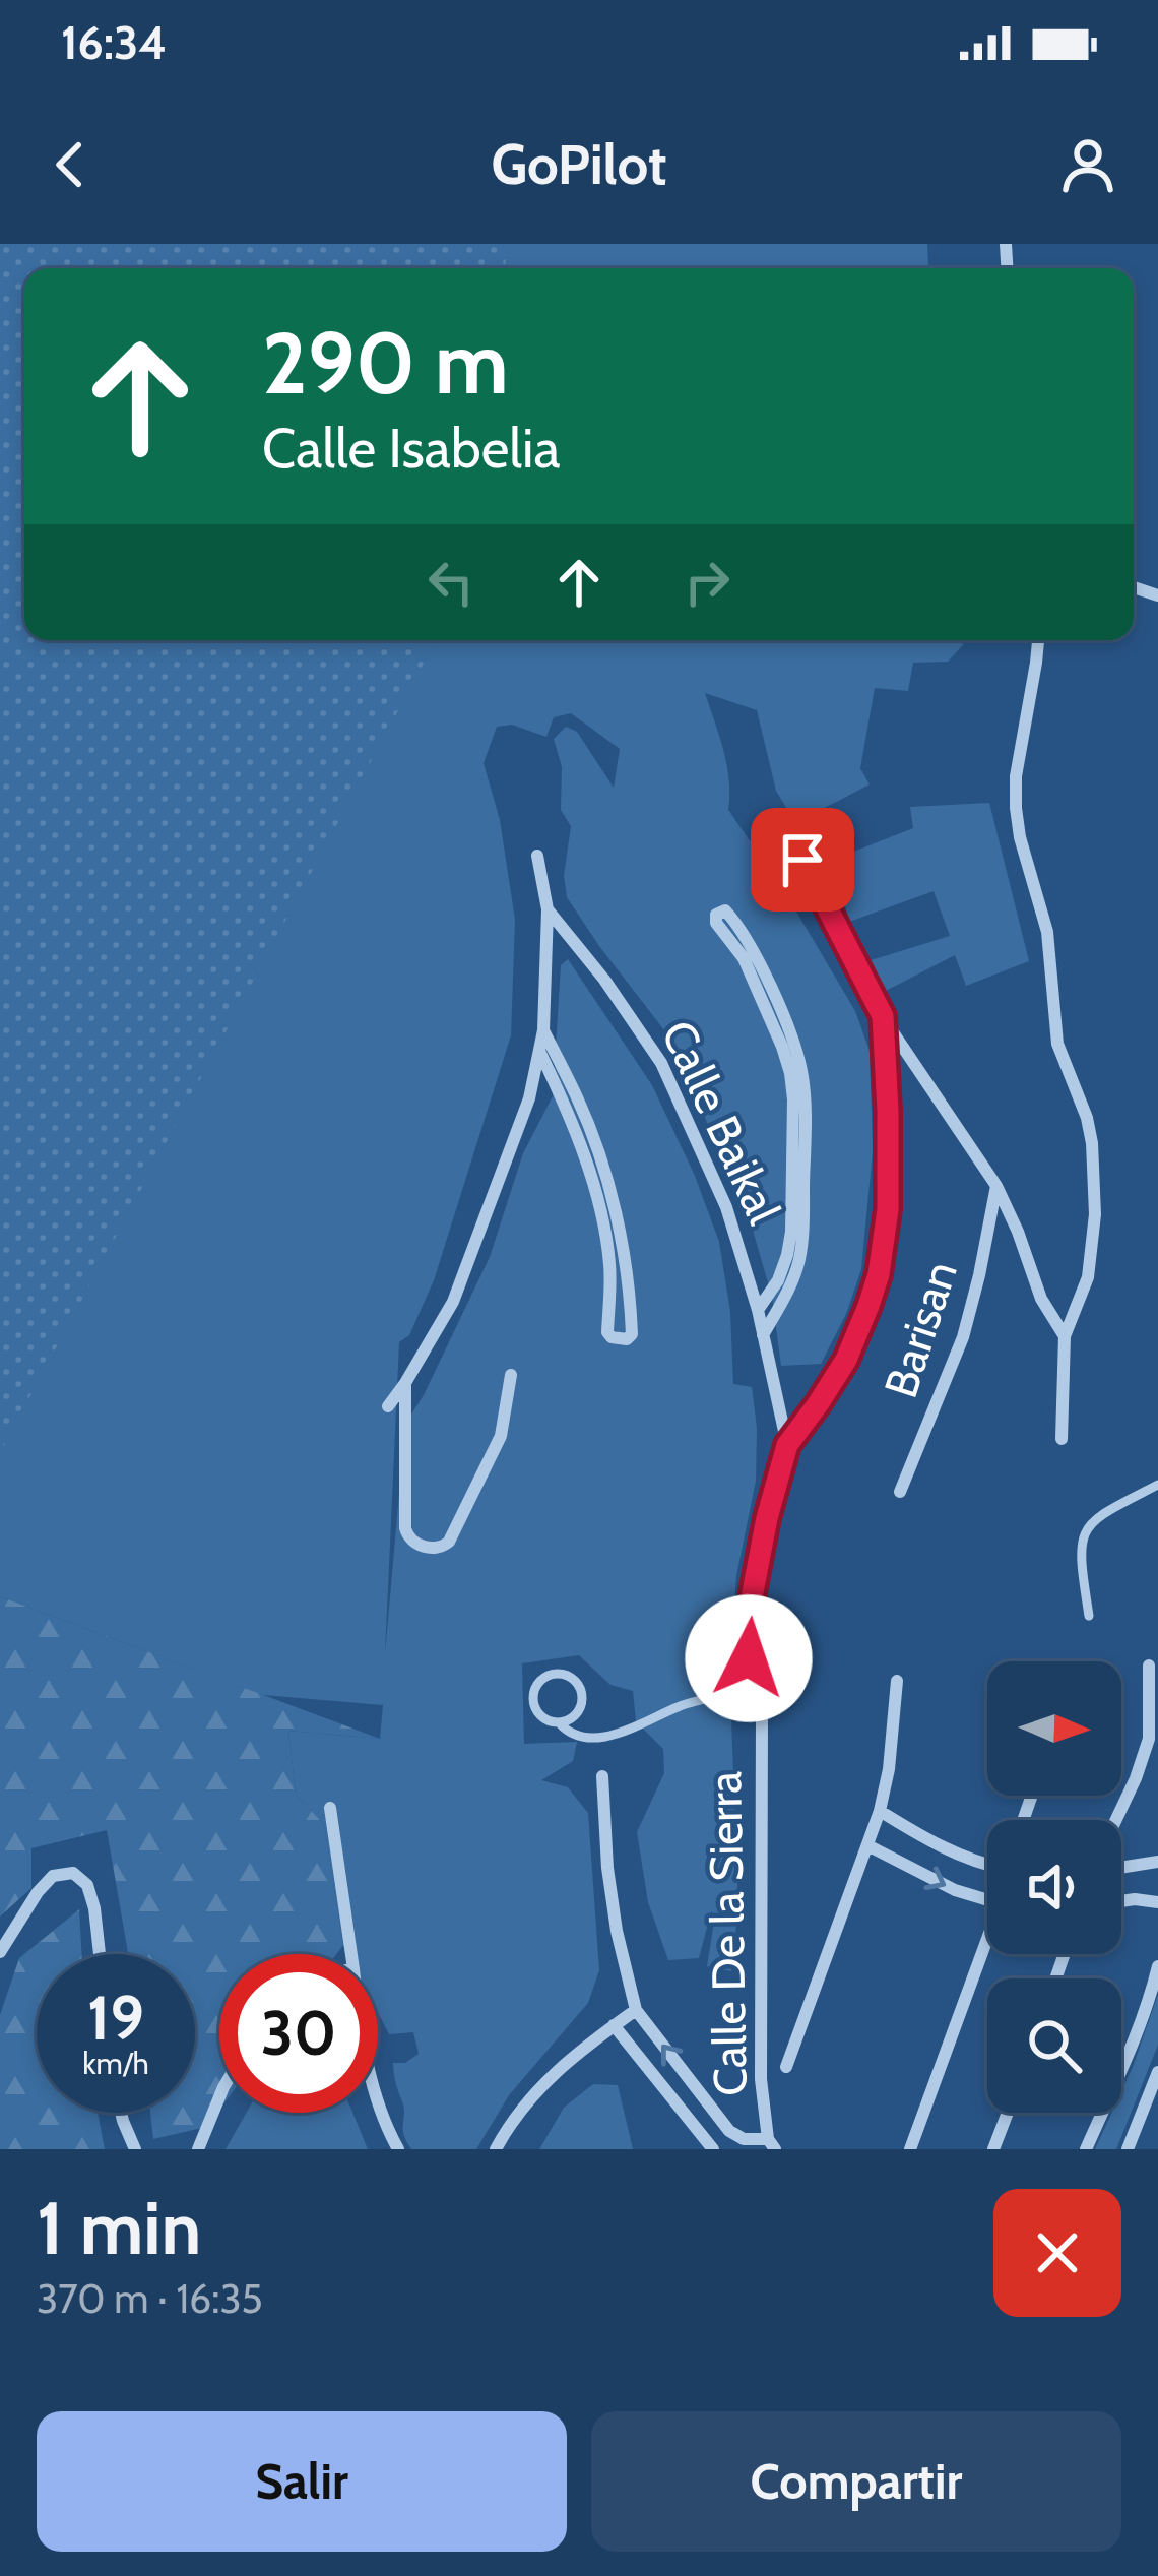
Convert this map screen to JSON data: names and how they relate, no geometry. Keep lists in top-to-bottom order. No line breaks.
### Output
{"streets":{"street":["Calle Baikal","Barisan","Calle De la Sierra"]},"north":"right","page":{"status":"16:34","header":"GoPilot","turn":["290 m","Calle Isabelia"],"speed":"19 km/h","limit":"30","heading":["1 min","370 m · 16:35"],"buttons":["Salir","Compartir"]}}
